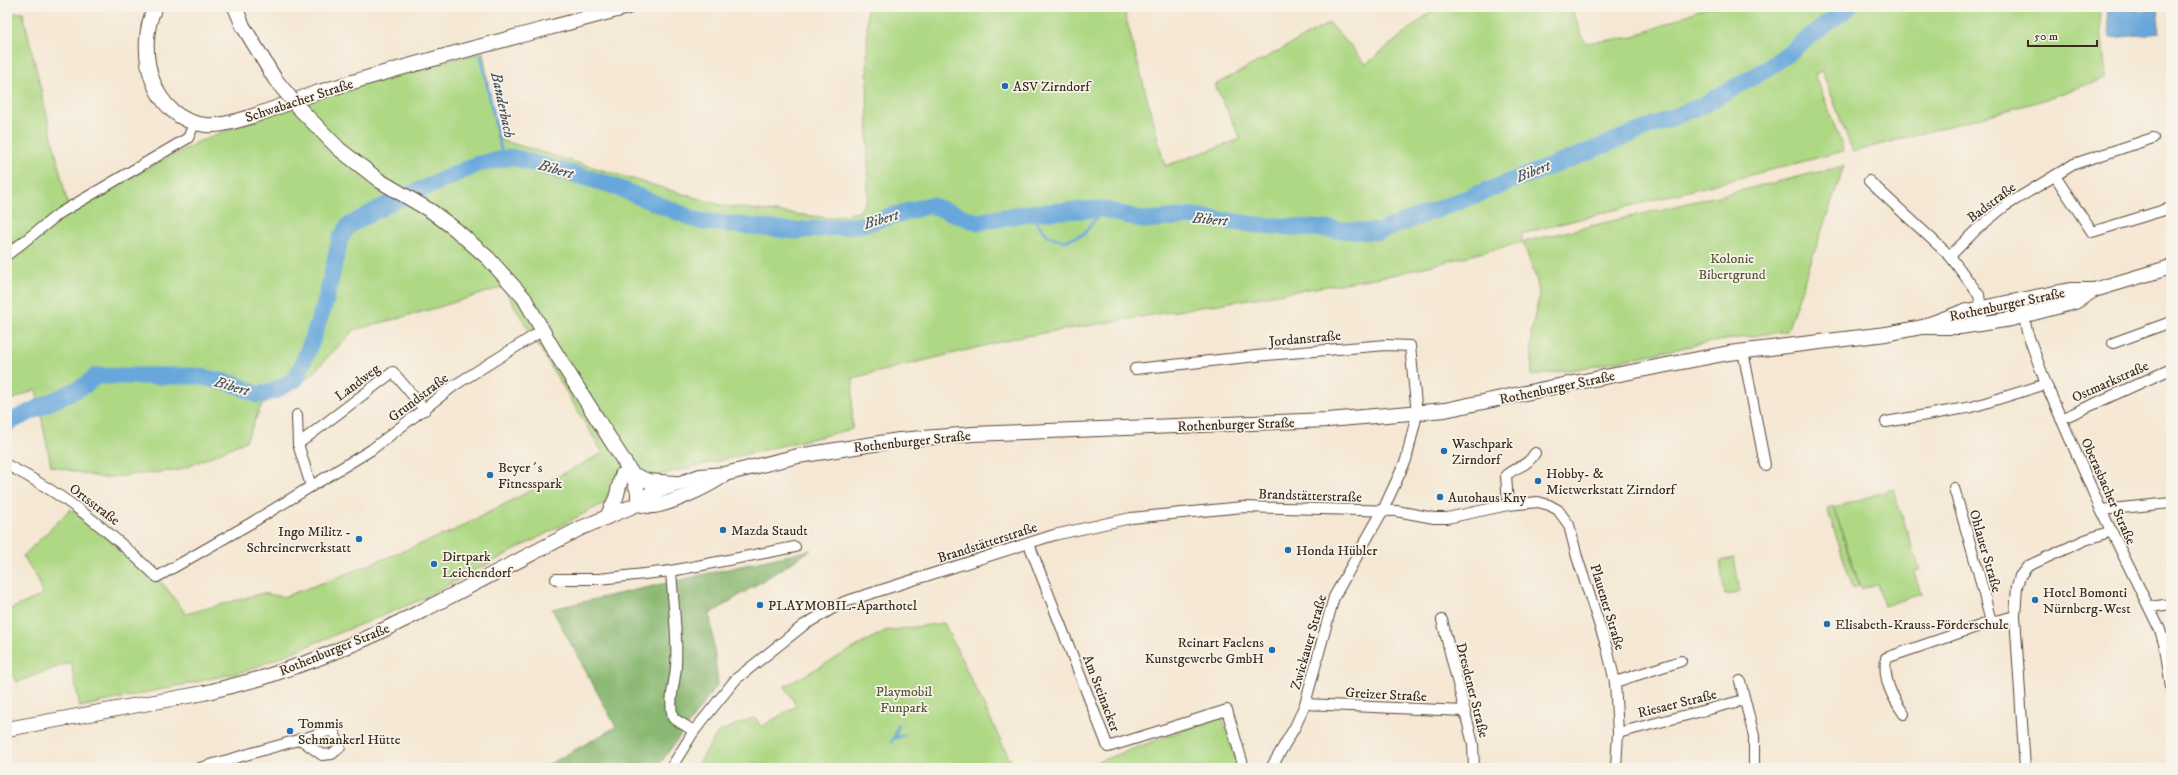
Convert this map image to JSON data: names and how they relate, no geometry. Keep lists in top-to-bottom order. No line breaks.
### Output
{"streets":{"main road":["Schwabacher Straße","Rothenburger Straße"],"street":["Badstraße","Jordanstraße","Ostmarkstraße","Landweg","Grundstraße","Oberasbacher Straße","Brandstätterstraße","Ortsstraße","Ohlauer Straße","Plauener Straße","Zwickauer Straße","Dresdener Straße","Am Steinacker","Greizer Straße","Riesaer Straße"]},"crossings":[["Rothenburger Straße","Jordanstraße"],["Rothenburger Straße","Oberasbacher Straße"],["Rothenburger Straße","Zwickauer Straße"],["Jordanstraße","Zwickauer Straße"],["Ostmarkstraße","Oberasbacher Straße"],["Landweg","Grundstraße"],["Grundstraße","Ortsstraße"],["Brandstätterstraße","Plauener Straße"],["Brandstätterstraße","Zwickauer Straße"],["Brandstätterstraße","Am Steinacker"],["Plauener Straße","Zwickauer Straße"],["Plauener Straße","Riesaer Straße"],["Zwickauer Straße","Greizer Straße"],["Dresdener Straße","Greizer Straße"]],"water":["Banderbach","Bibert"],"parks":["Kolonie Bibertgrund","Playmobil Funpark"],"places":["ASV Zirndorf","Waschpark Zirndorf","Beyer´s Fitnesspark","Hobby- & Mietwerkstatt Zirndorf","Autohaus Kny","Mazda Staudt","Ingo Militz - Schreinerwerkstatt","Honda Hübler","Dirtpark Leichendorf","Hotel Bomonti Nürnberg-West","PLAYMOBIL-Aparthotel","Elisabeth-Krauss-Förderschule","Reinart Faelens Kunstgewerbe GmbH","Tommis Schmankerl Hütte"],"scale_bar":"50 m"}
